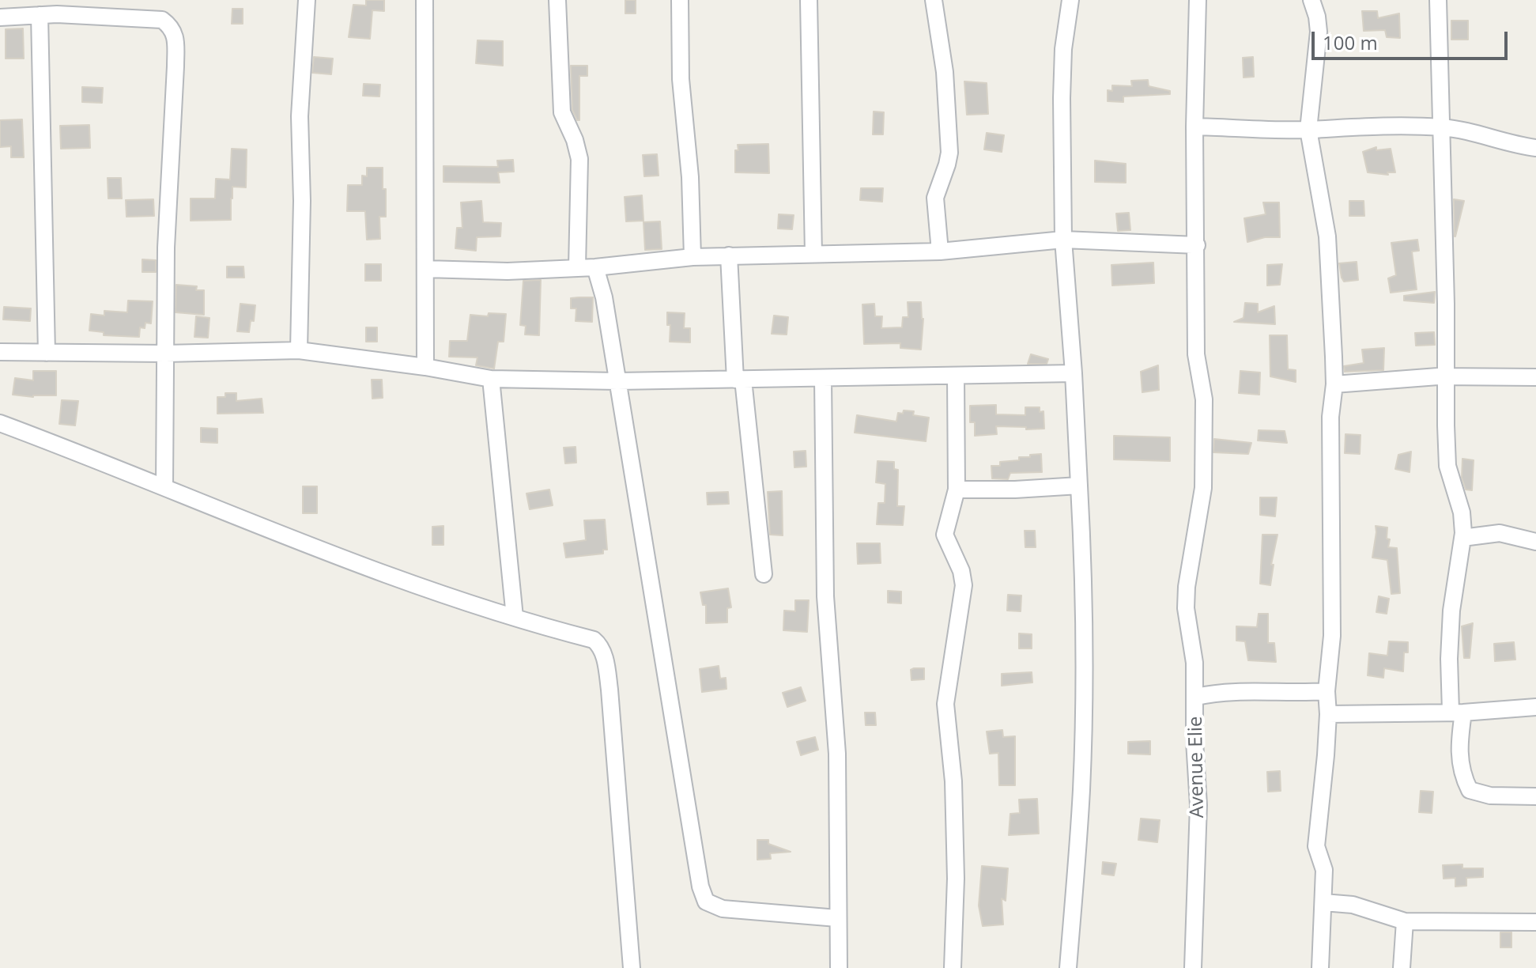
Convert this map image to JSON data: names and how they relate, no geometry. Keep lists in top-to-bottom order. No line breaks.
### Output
{"streets":{"street":["Avenue Elie"]},"scale_bar":"100 m"}
